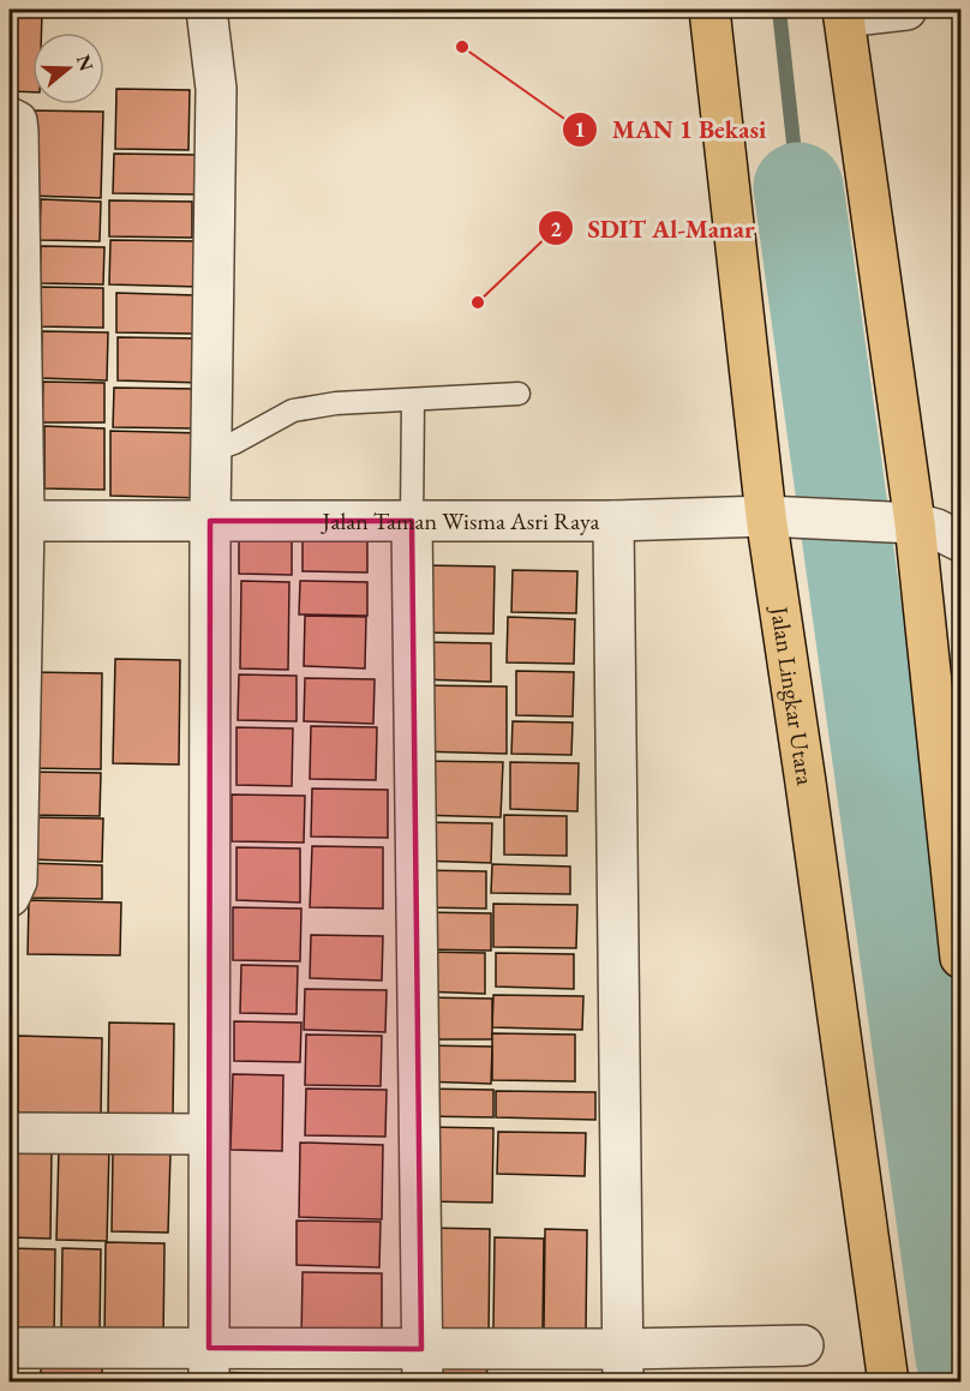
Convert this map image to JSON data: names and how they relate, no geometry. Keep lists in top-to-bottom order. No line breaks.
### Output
{"streets":{"main road":["Jalan Lingkar Utara"],"street":["Jalan Taman Wisma Asri Raya"]},"crossings":[["Jalan Taman Wisma Asri Raya","Jalan Lingkar Utara"]],"places":["MAN 1 Bekasi","SDIT Al-Manar"],"north":"right"}
